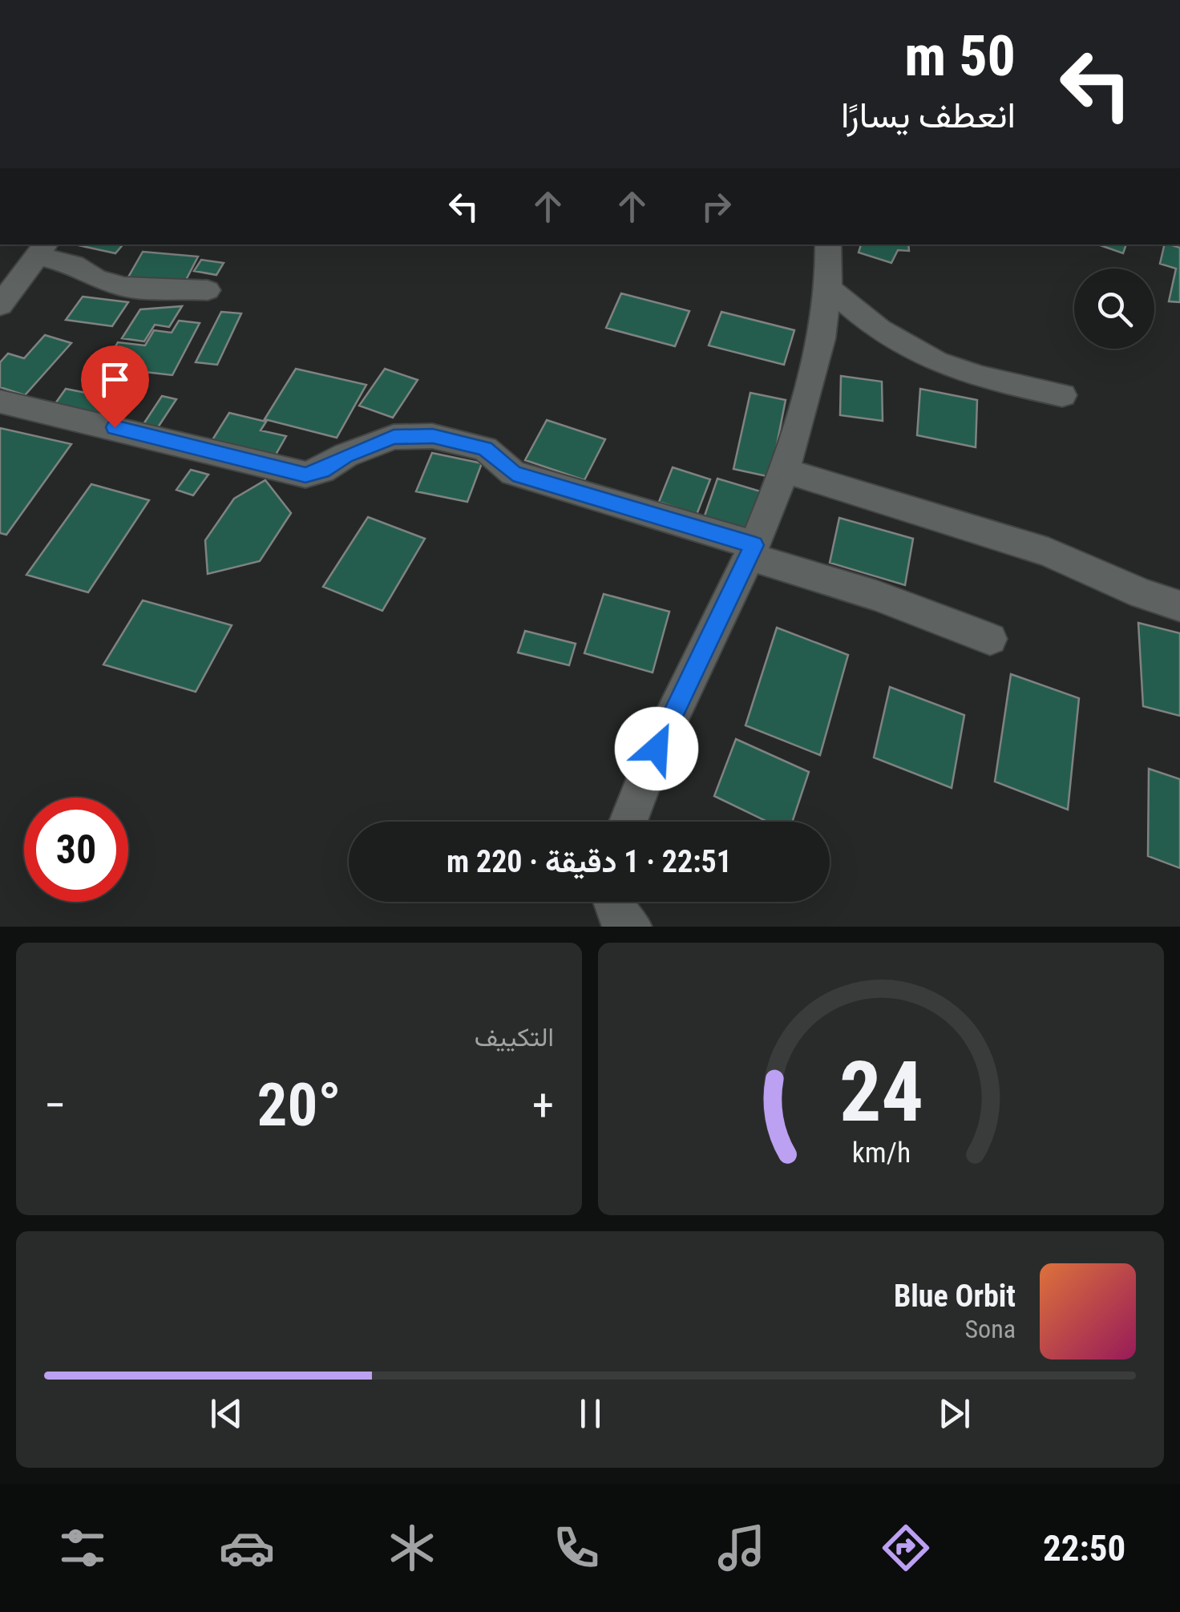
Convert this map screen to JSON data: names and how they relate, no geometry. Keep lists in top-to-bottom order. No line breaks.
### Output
{"page":{"turn":["50 m","انعطف يسارًا"],"limit":"30","trip":"22:51 · 1 دقيقة · 220 m","tile":"التكييف","heat":["−","20°","+"],"song":["Blue Orbit","Sona"],"tabs":"22:50","gauge":["24","km/h"]}}
